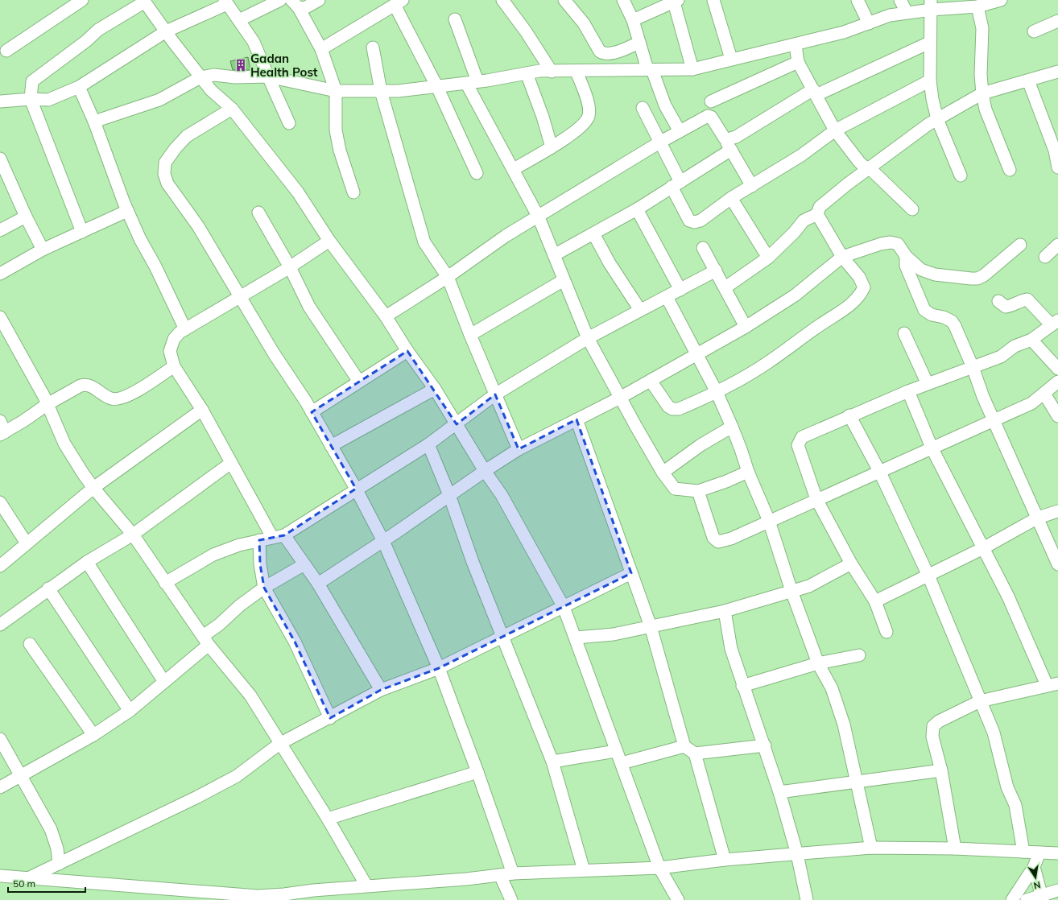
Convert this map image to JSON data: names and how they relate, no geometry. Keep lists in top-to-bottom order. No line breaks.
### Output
{"places":{"building":["Gadan Health Post"]},"scale_bar":"50 m","north":"bottom"}
